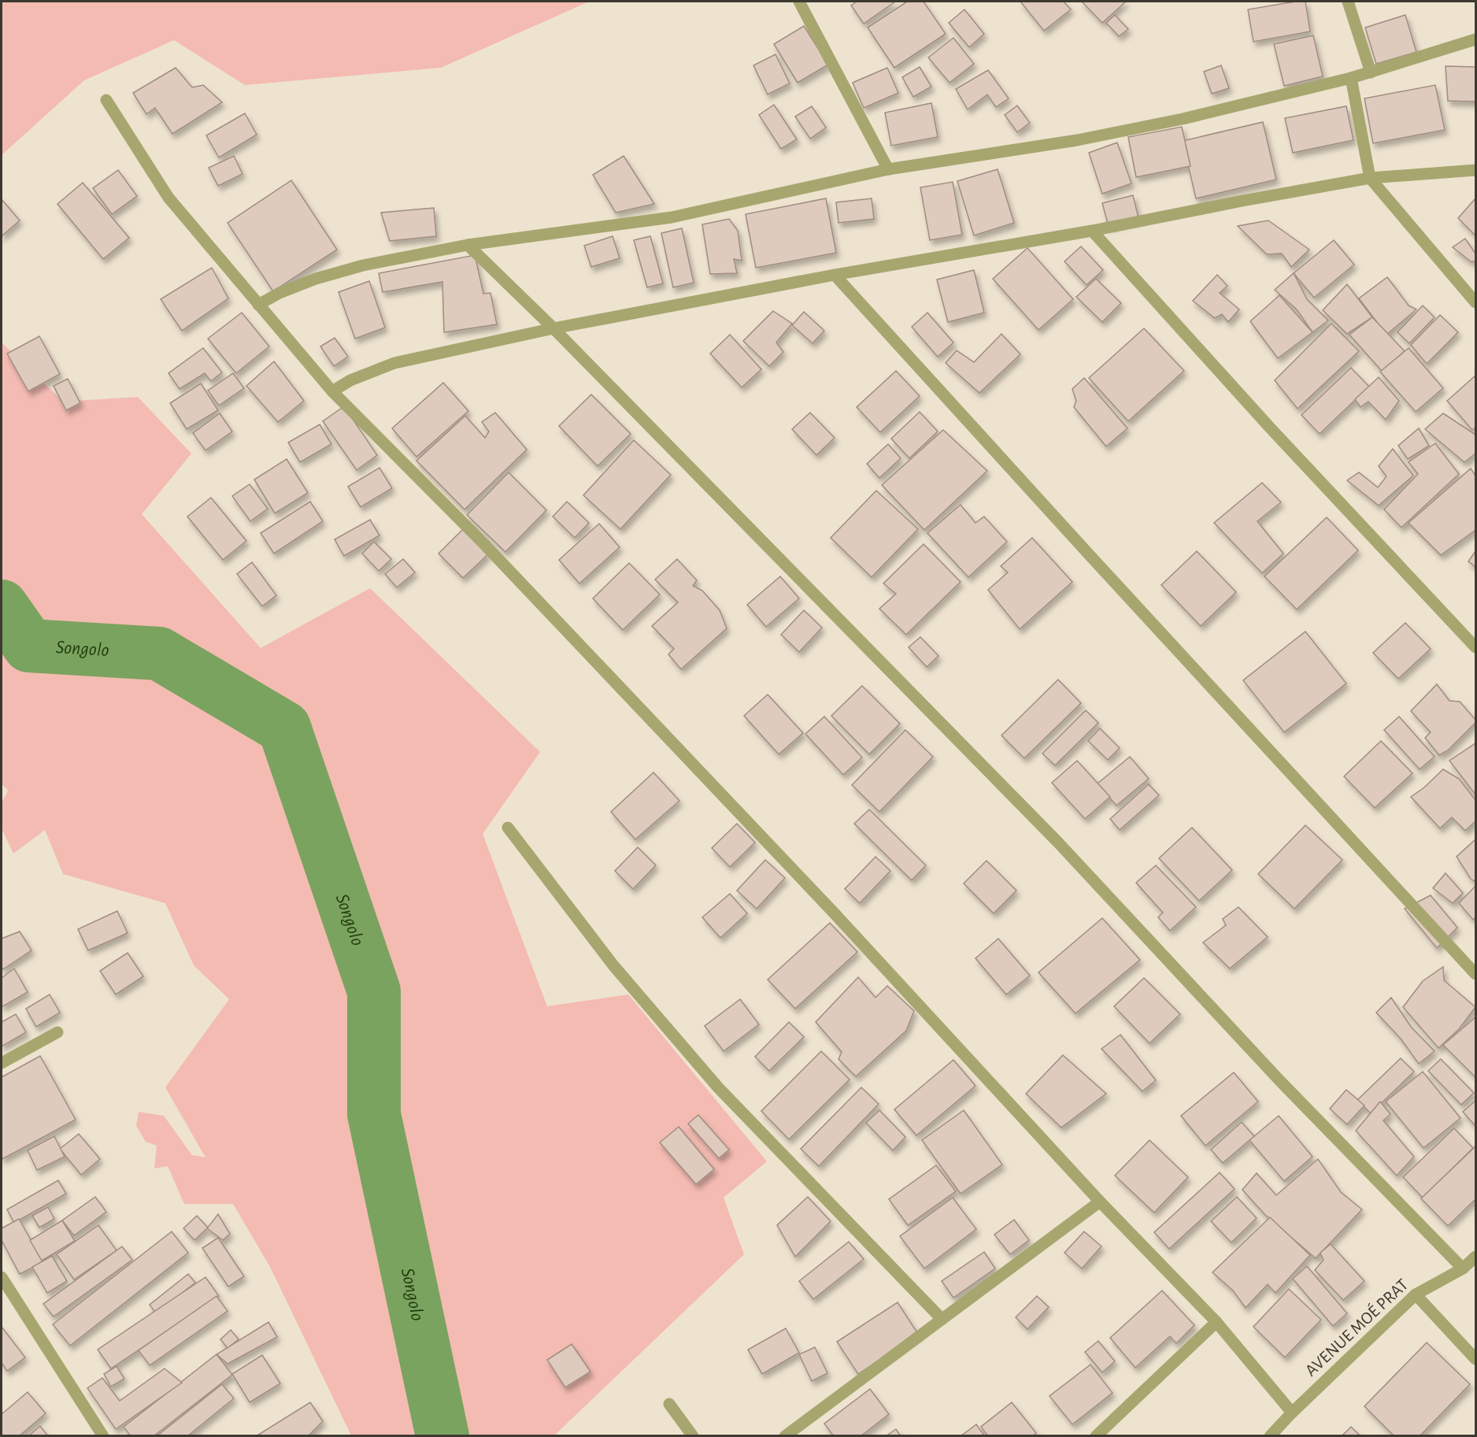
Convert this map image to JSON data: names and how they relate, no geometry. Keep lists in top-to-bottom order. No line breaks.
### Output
{"streets":{"street":["AVENUE MOÉ PRAT"]},"water":["Songolo"]}
